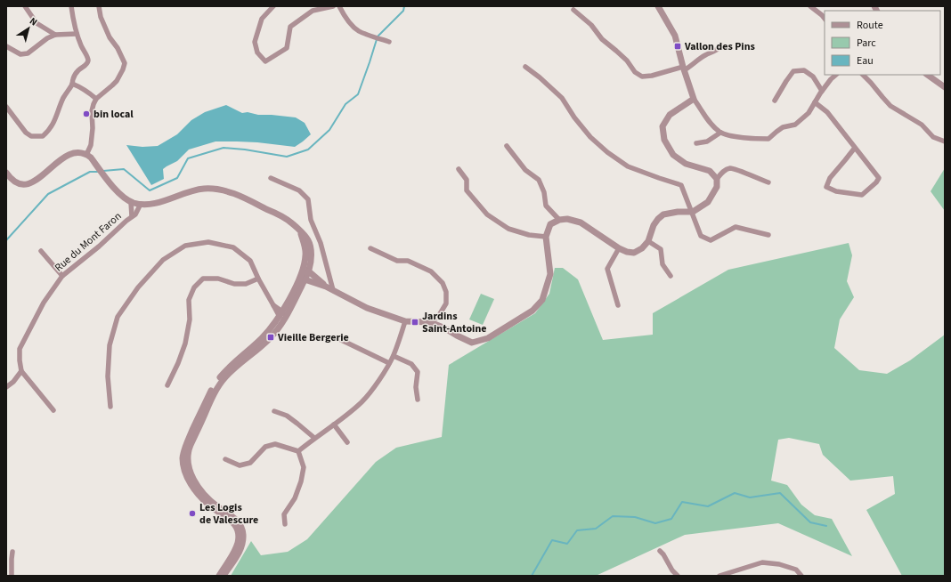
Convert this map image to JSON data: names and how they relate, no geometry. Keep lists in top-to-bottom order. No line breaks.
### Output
{"streets":{"street":["Rue du Mont Faron"]},"places":{"transit":["Vallon des Pins","Jardins Saint-Antoine","Vieille Bergerie"],"other":["bin local","Les Logis de Valescure"]},"legend":["Route","Parc","Eau"],"north":"top right"}
